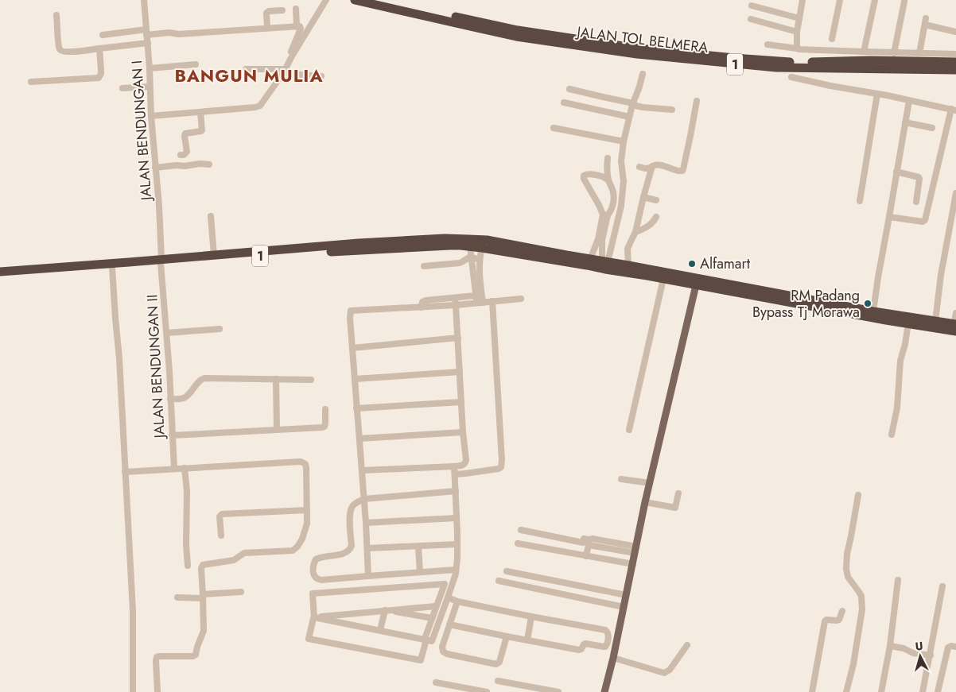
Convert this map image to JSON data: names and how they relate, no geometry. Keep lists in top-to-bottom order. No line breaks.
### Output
{"streets":{"highway":["JALAN TOL BELMERA","1"],"street":["JALAN BENDUNGAN I","JALAN BENDUNGAN II"]},"crossings":[["1","JALAN BENDUNGAN I"],["1","JALAN BENDUNGAN II"],["JALAN BENDUNGAN I","JALAN BENDUNGAN II"]],"districts":["BANGUN MULIA"],"places":["Alfamart","RM Padang Bypass Tj Morawa"],"north":"top"}
